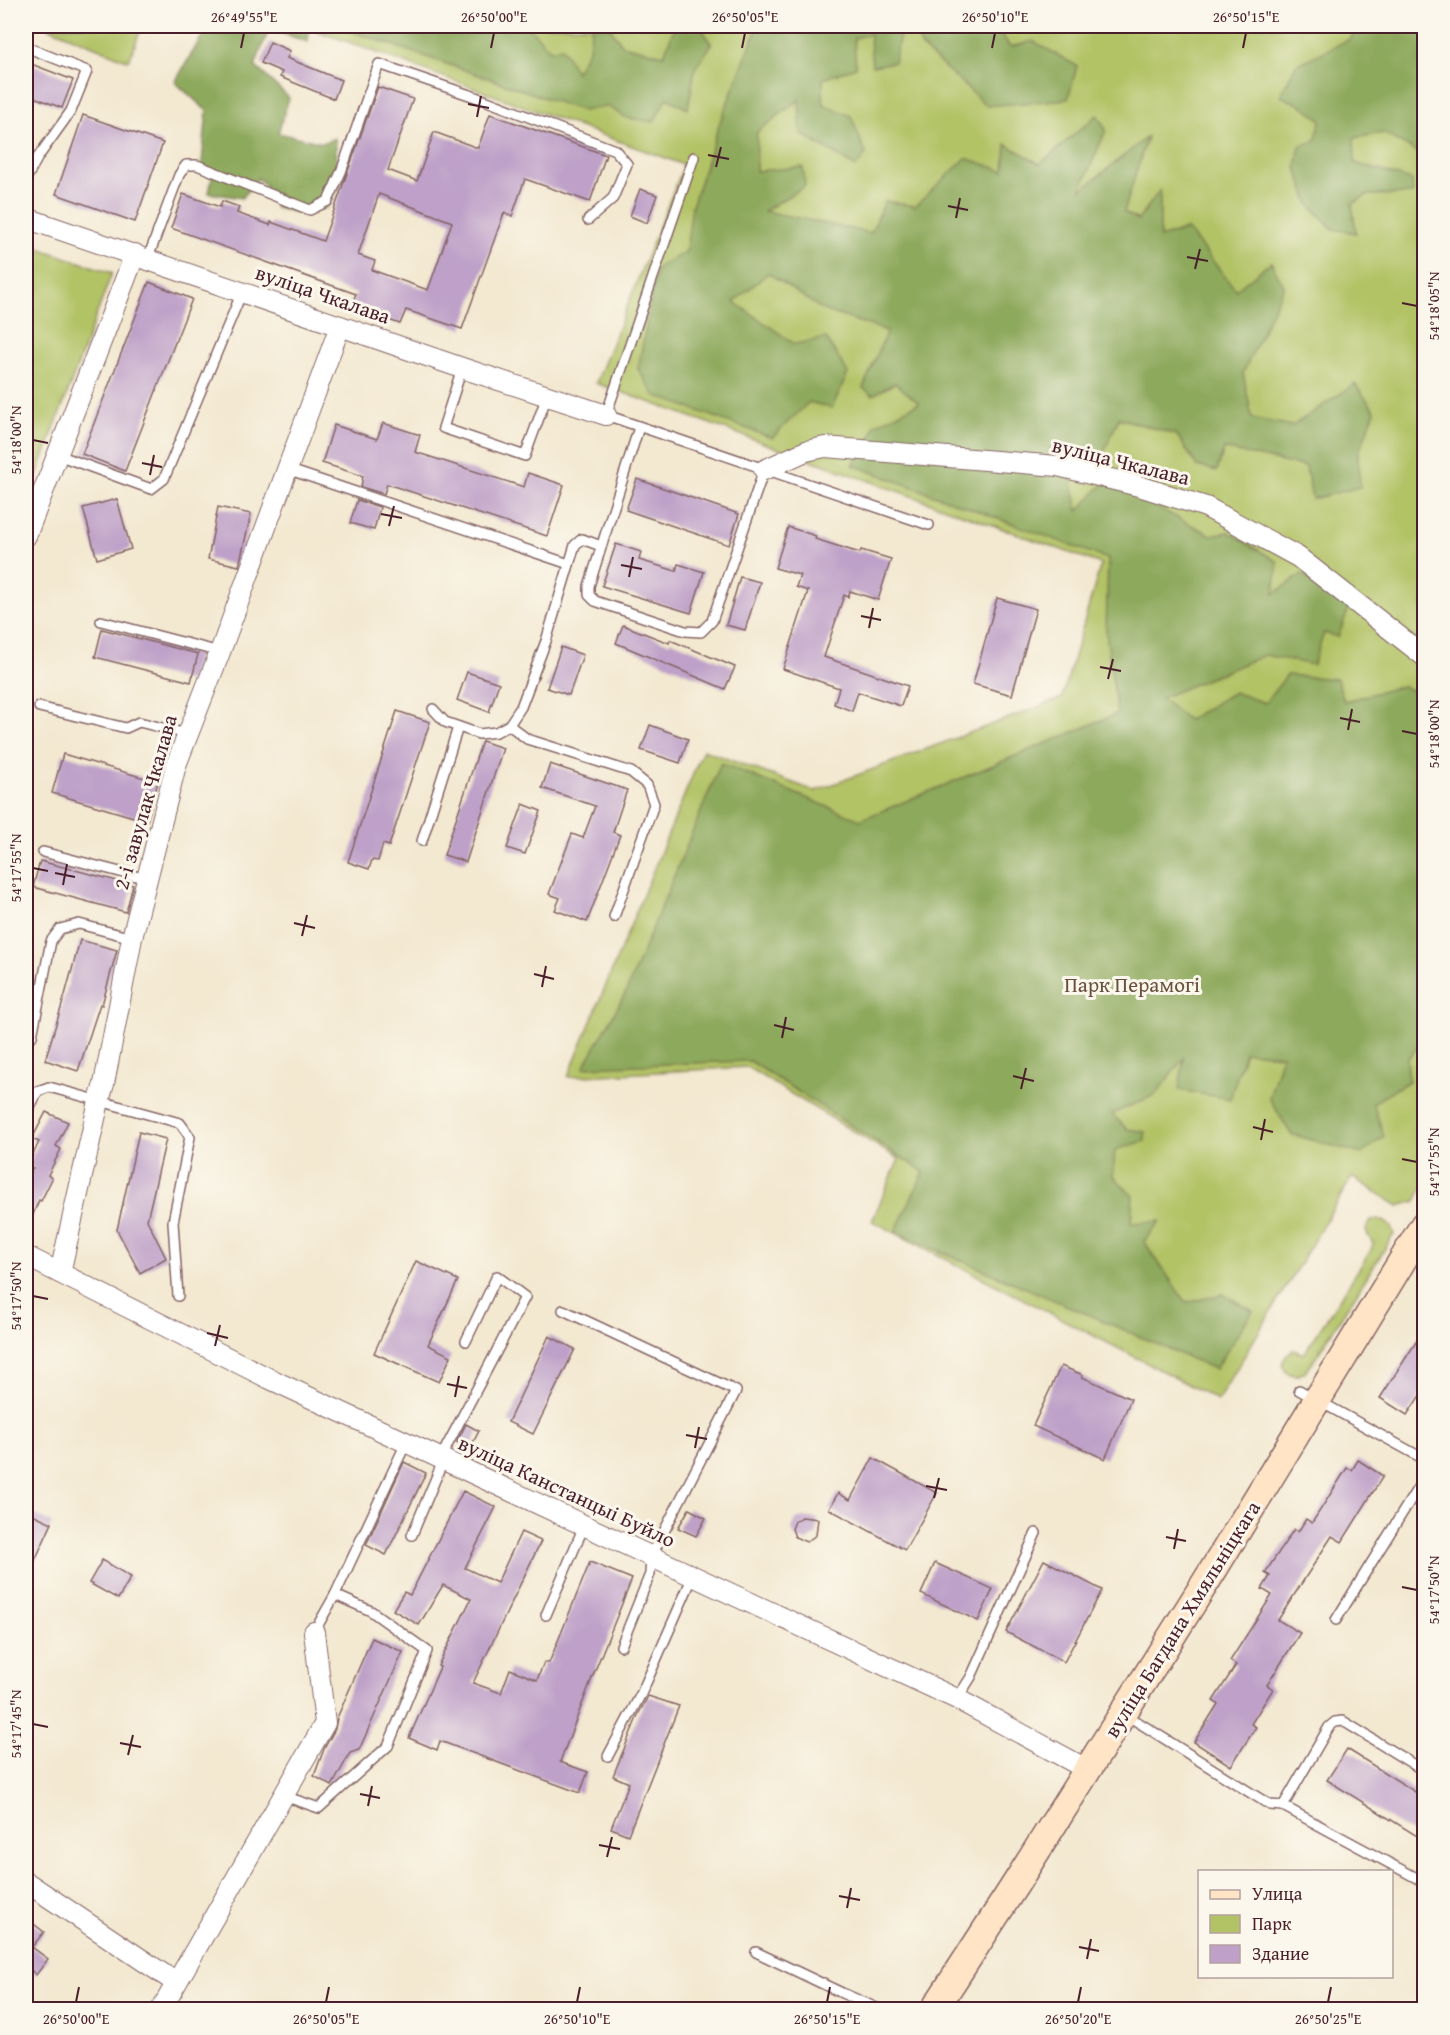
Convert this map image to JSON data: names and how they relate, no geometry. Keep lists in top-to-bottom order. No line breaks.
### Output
{"streets":{"street":["вуліца Чкалава","2-і завулак Чкалава","вуліца Канстанцыі Буйло","вуліца Багдана Хмяльніцкага"]},"crossings":[["вуліца Чкалава","2-і завулак Чкалава"],["2-і завулак Чкалава","вуліца Канстанцыі Буйло"],["вуліца Канстанцыі Буйло","вуліца Багдана Хмяльніцкага"]],"parks":["Парк Перамогі"],"legend":["Улица","Парк","Здание"],"coordinates":["26°49'55\"E","26°50'00\"E","26°50'05\"E","26°50'10\"E","26°50'15\"E","54°18'05\"N","54°18'00\"N","54°17'55\"N","54°17'50\"N","54°17'45\"N","26°50'20\"E","26°50'25\"E"]}
